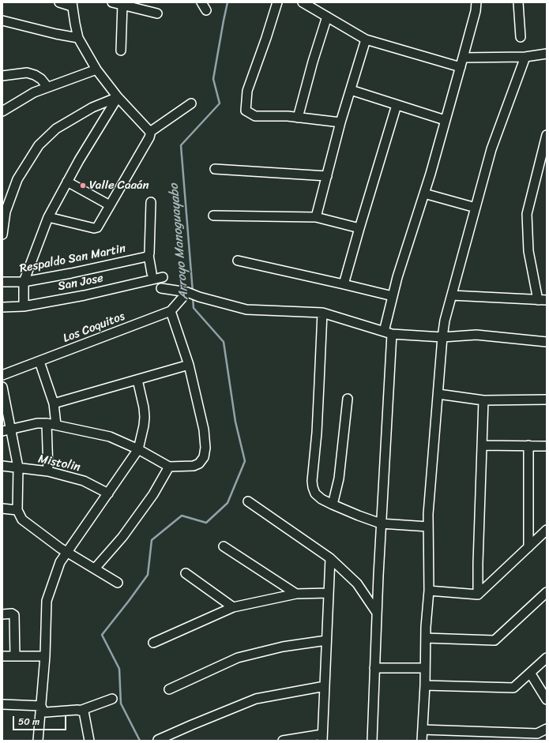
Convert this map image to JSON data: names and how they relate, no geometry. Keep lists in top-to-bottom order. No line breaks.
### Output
{"streets":{"street":["Respaldo San Martin","San Jose","Los Coquitos","Mistolin"]},"water":["Arroyo Manoguayabo"],"places":["Valle Caaán"],"scale_bar":"50 m"}
